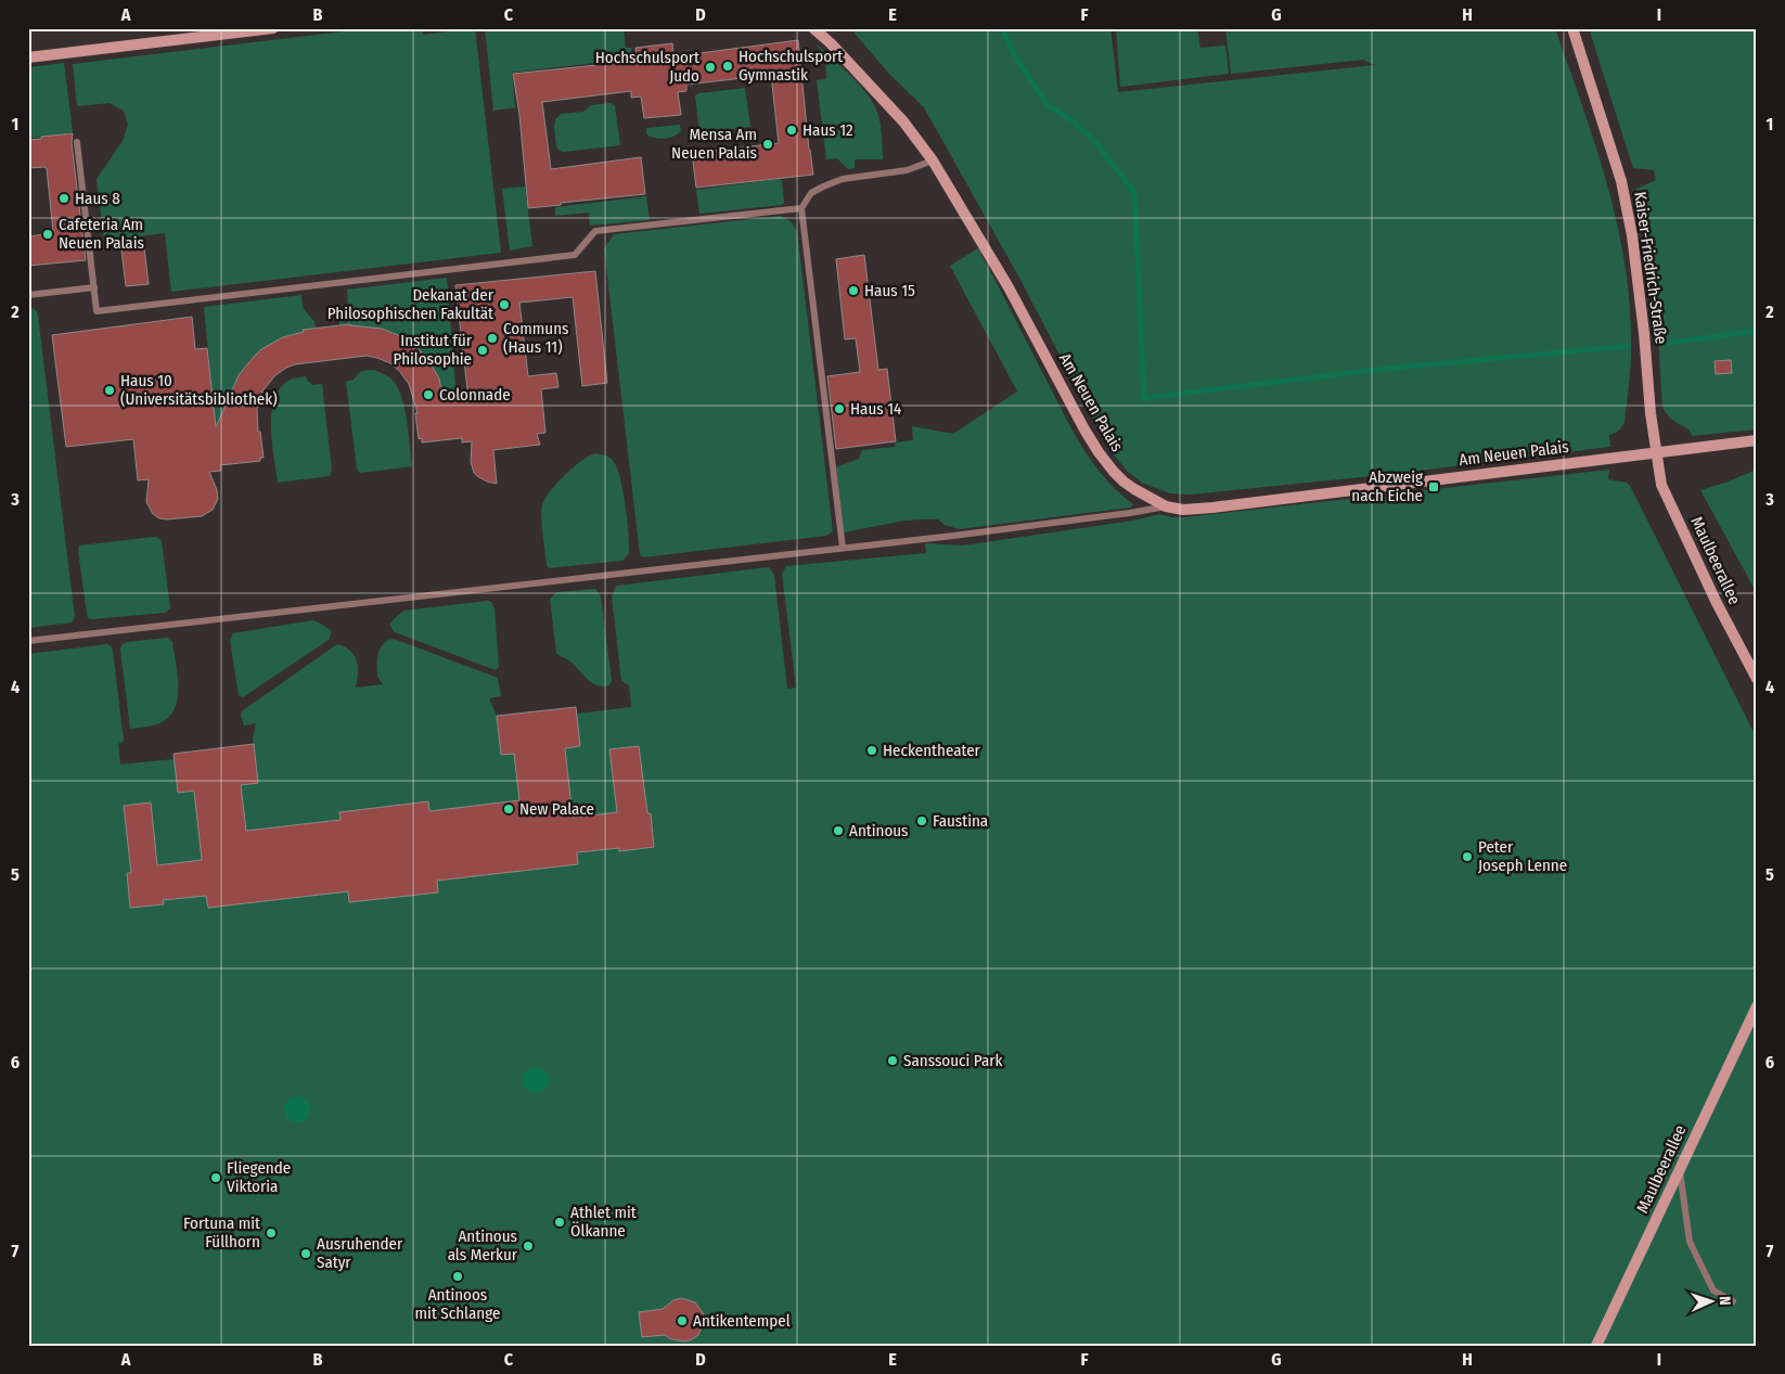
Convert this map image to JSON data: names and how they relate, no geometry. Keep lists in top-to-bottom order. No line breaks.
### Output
{"streets":{"street":["Kaiser-Friedrich-Straße","Am Neuen Palais","Maulbeerallee"]},"crossings":[["Kaiser-Friedrich-Straße","Am Neuen Palais"],["Kaiser-Friedrich-Straße","Maulbeerallee"],["Am Neuen Palais","Maulbeerallee"]],"places":{"other":["Hochschulsport Gymnastik","Hochschulsport Judo","Haus 12","Mensa Am Neuen Palais","Haus 8","Cafeteria Am Neuen Palais","Haus 15","Dekanat der Philosophischen Fakultät","Communs (Haus 11)","Institut für Philosophie","Haus 10 (Universitätsbibliothek)","Colonnade","Haus 14","Heckentheater","New Palace","Faustina","Antinous","Peter Joseph Lenne","Sanssouci Park","Fliegende Viktoria","Athlet mit Ölkanne","Fortuna mit Füllhorn","Antinous als Merkur","Ausruhender Satyr","Antinoos mit Schlange","Antikentempel"],"transit":["Abzweig nach Eiche"]},"north":"right","grid":{"columns":["A","B","C","D","E","F","G","H","I"],"rows":["1","2","3","4","5","6","7"]}}
